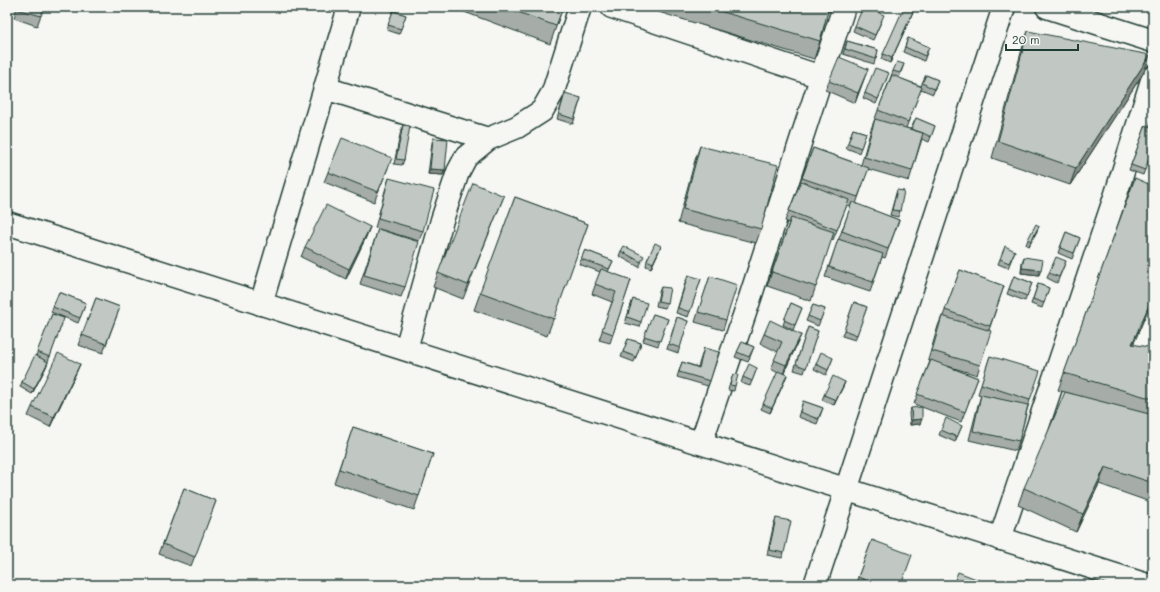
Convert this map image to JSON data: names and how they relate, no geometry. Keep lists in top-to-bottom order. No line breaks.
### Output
{"scale_bar":"20 m"}
